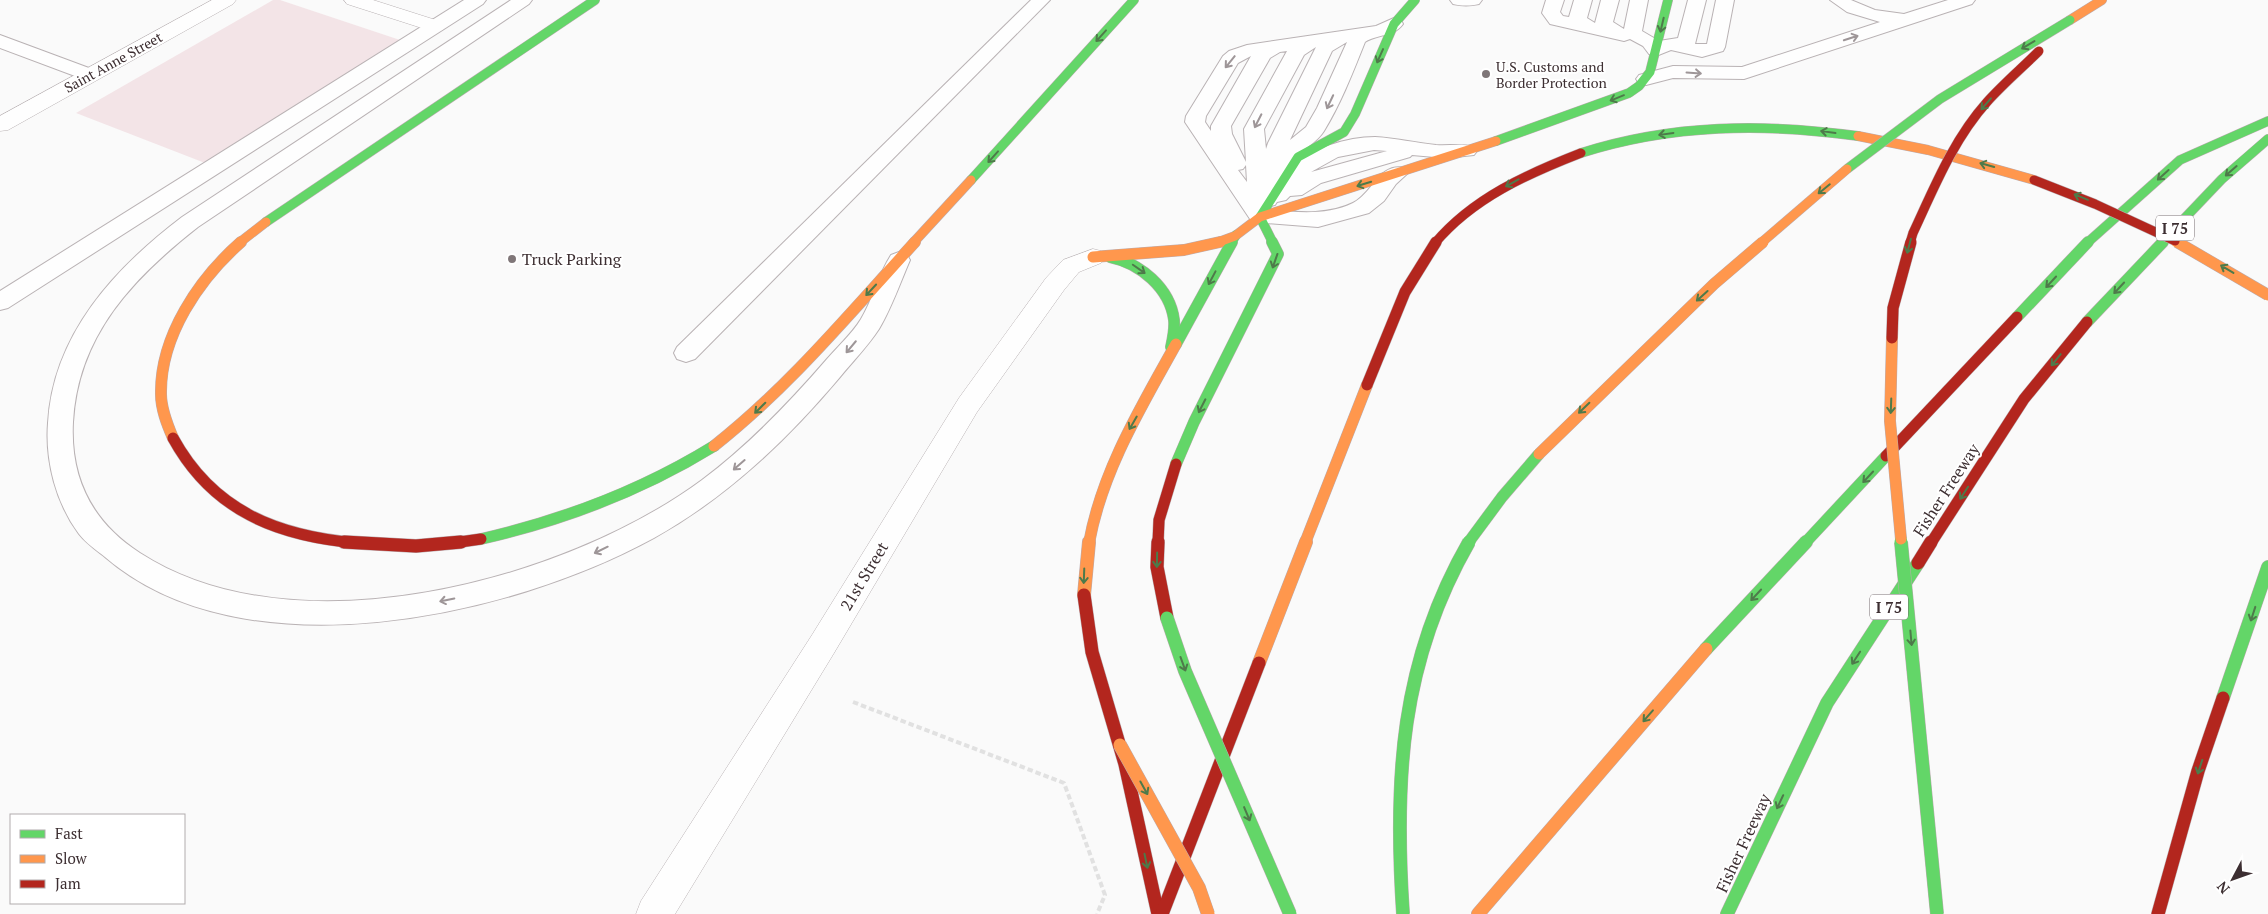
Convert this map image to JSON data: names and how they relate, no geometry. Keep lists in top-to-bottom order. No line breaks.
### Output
{"streets":{"highway":["I 75","Fisher Freeway"],"street":["Saint Anne Street","21st Street"]},"places":["U.S. Customs and Border Protection","Truck Parking"],"legend":["Fast","Slow","Jam"],"north":"bottom left"}
